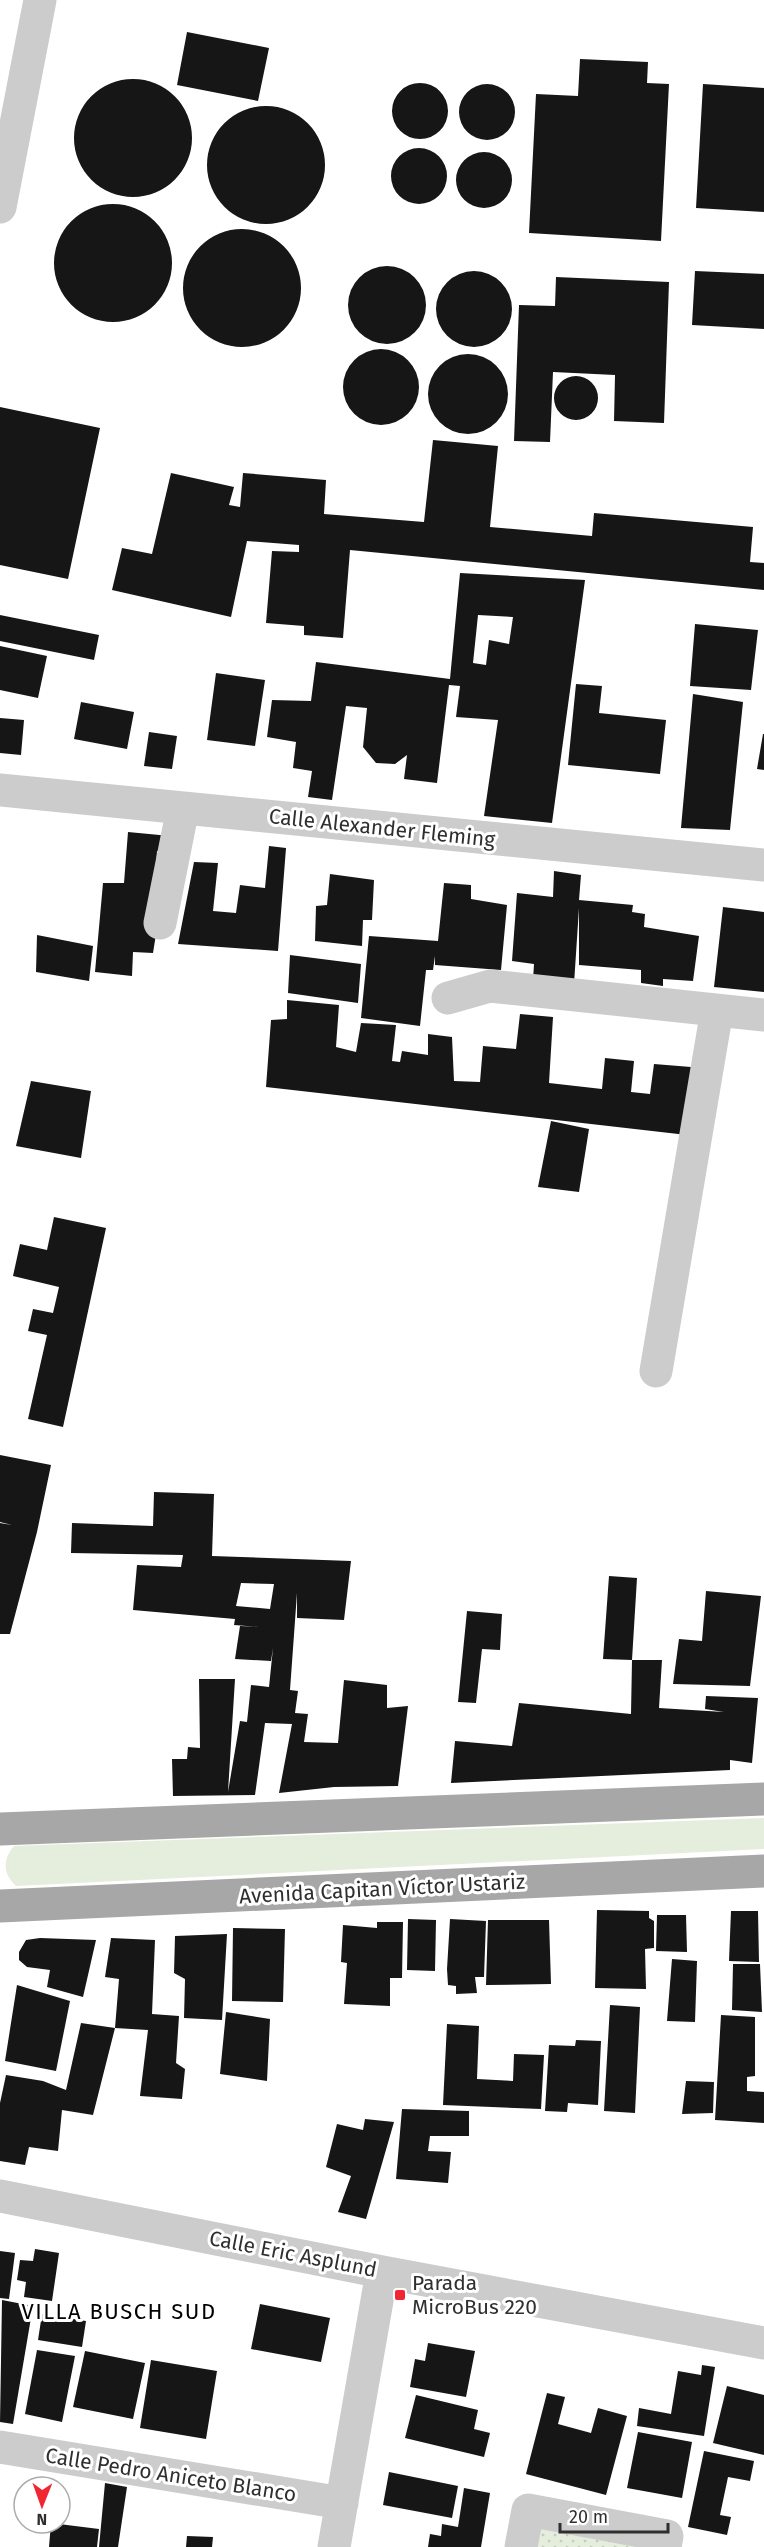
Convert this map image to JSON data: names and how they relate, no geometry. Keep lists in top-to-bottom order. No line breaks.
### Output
{"streets":{"main road":["Avenida Capitan Víctor Ustariz"],"street":["Calle Alexander Fleming","Calle Eric Asplund","Calle Pedro Aniceto Blanco"]},"districts":["VILLA BUSCH SUD"],"places":{"transit":["Parada MicroBus 220"]},"scale_bar":"20 m","north":"bottom"}
